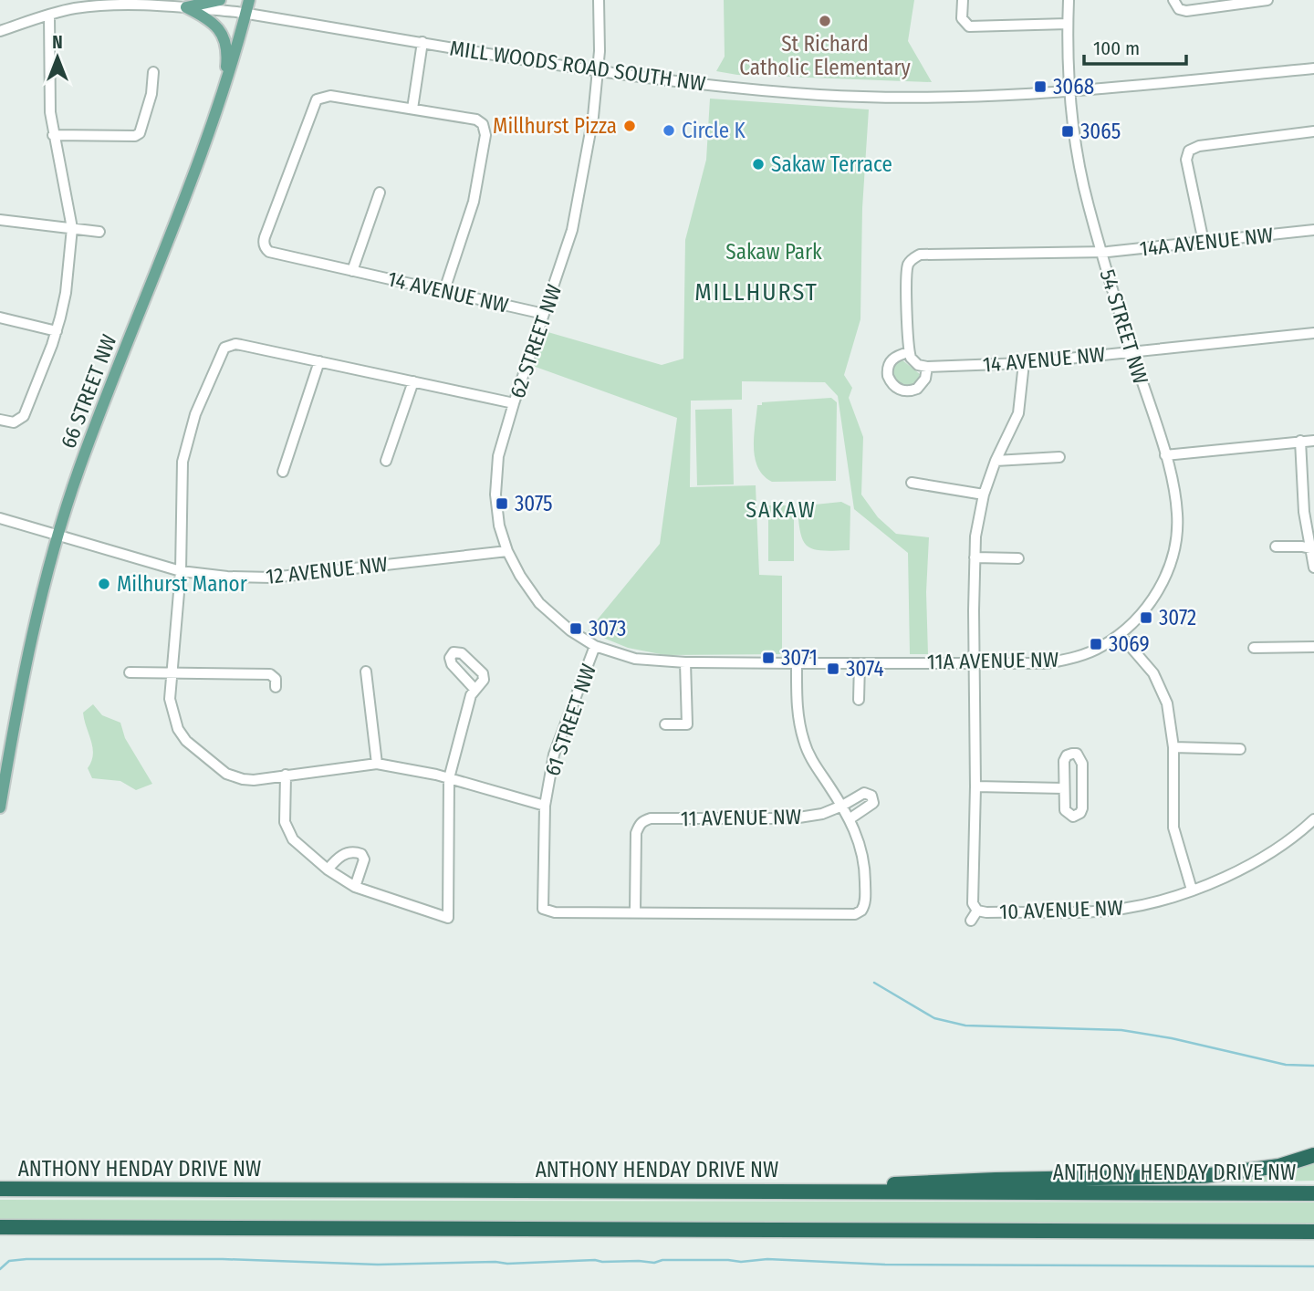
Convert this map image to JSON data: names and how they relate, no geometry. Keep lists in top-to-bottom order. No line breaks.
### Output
{"streets":{"highway":["ANTHONY HENDAY DRIVE NW"],"main road":["66 STREET NW"],"street":["MILL WOODS ROAD SOUTH NW","14A AVENUE NW","14 AVENUE NW","54 STREET NW","62 STREET NW","12 AVENUE NW","11A AVENUE NW","61 STREET NW","11 AVENUE NW","10 AVENUE NW"]},"crossings":[["MILL WOODS ROAD SOUTH NW","54 STREET NW"],["MILL WOODS ROAD SOUTH NW","62 STREET NW"],["MILL WOODS ROAD SOUTH NW","66 STREET NW"],["14A AVENUE NW","14 AVENUE NW"],["14A AVENUE NW","54 STREET NW"],["14 AVENUE NW","54 STREET NW"],["14 AVENUE NW","62 STREET NW"],["54 STREET NW","11A AVENUE NW"],["62 STREET NW","12 AVENUE NW"],["62 STREET NW","11A AVENUE NW"],["62 STREET NW","61 STREET NW"],["66 STREET NW","12 AVENUE NW"],["11A AVENUE NW","61 STREET NW"],["61 STREET NW","11 AVENUE NW"]],"districts":["MILLHURST","SAKAW"],"parks":["Sakaw Park"],"places":{"other":["St Richard Catholic Elementary","Millhurst Pizza","Circle K","Sakaw Terrace","Milhurst Manor"],"transit":["3068","3065","3075","3072","3073","3069","3071","3074"]},"scale_bar":"100 m","north":"top"}
